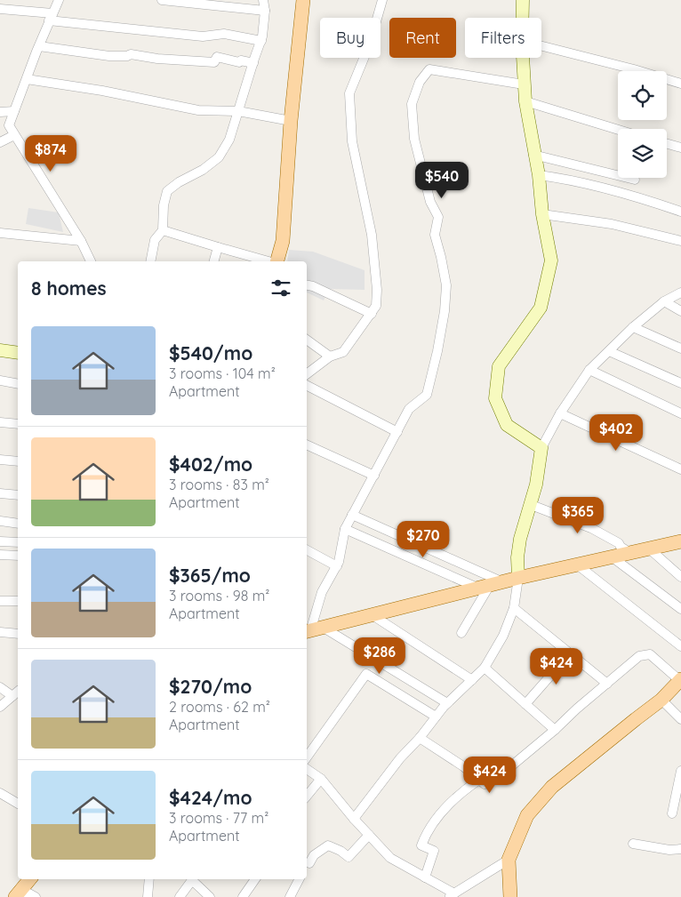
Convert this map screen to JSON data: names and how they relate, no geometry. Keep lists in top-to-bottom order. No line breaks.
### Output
{"page":{"chip":["Buy","Rent","Filters"],"price":["$874","$540","$402","$365","$270","$286","$424","$424"],"heading":"8 homes","list":[{"name":"$540/mo","note":"3 rooms · 104 m² · Apartment"},{"name":"$402/mo","note":"3 rooms · 83 m² · Apartment"},{"name":"$365/mo","note":"3 rooms · 98 m² · Apartment"},{"name":"$270/mo","note":"2 rooms · 62 m² · Apartment"},{"name":"$424/mo","note":"3 rooms · 77 m² · Apartment"}]}}
